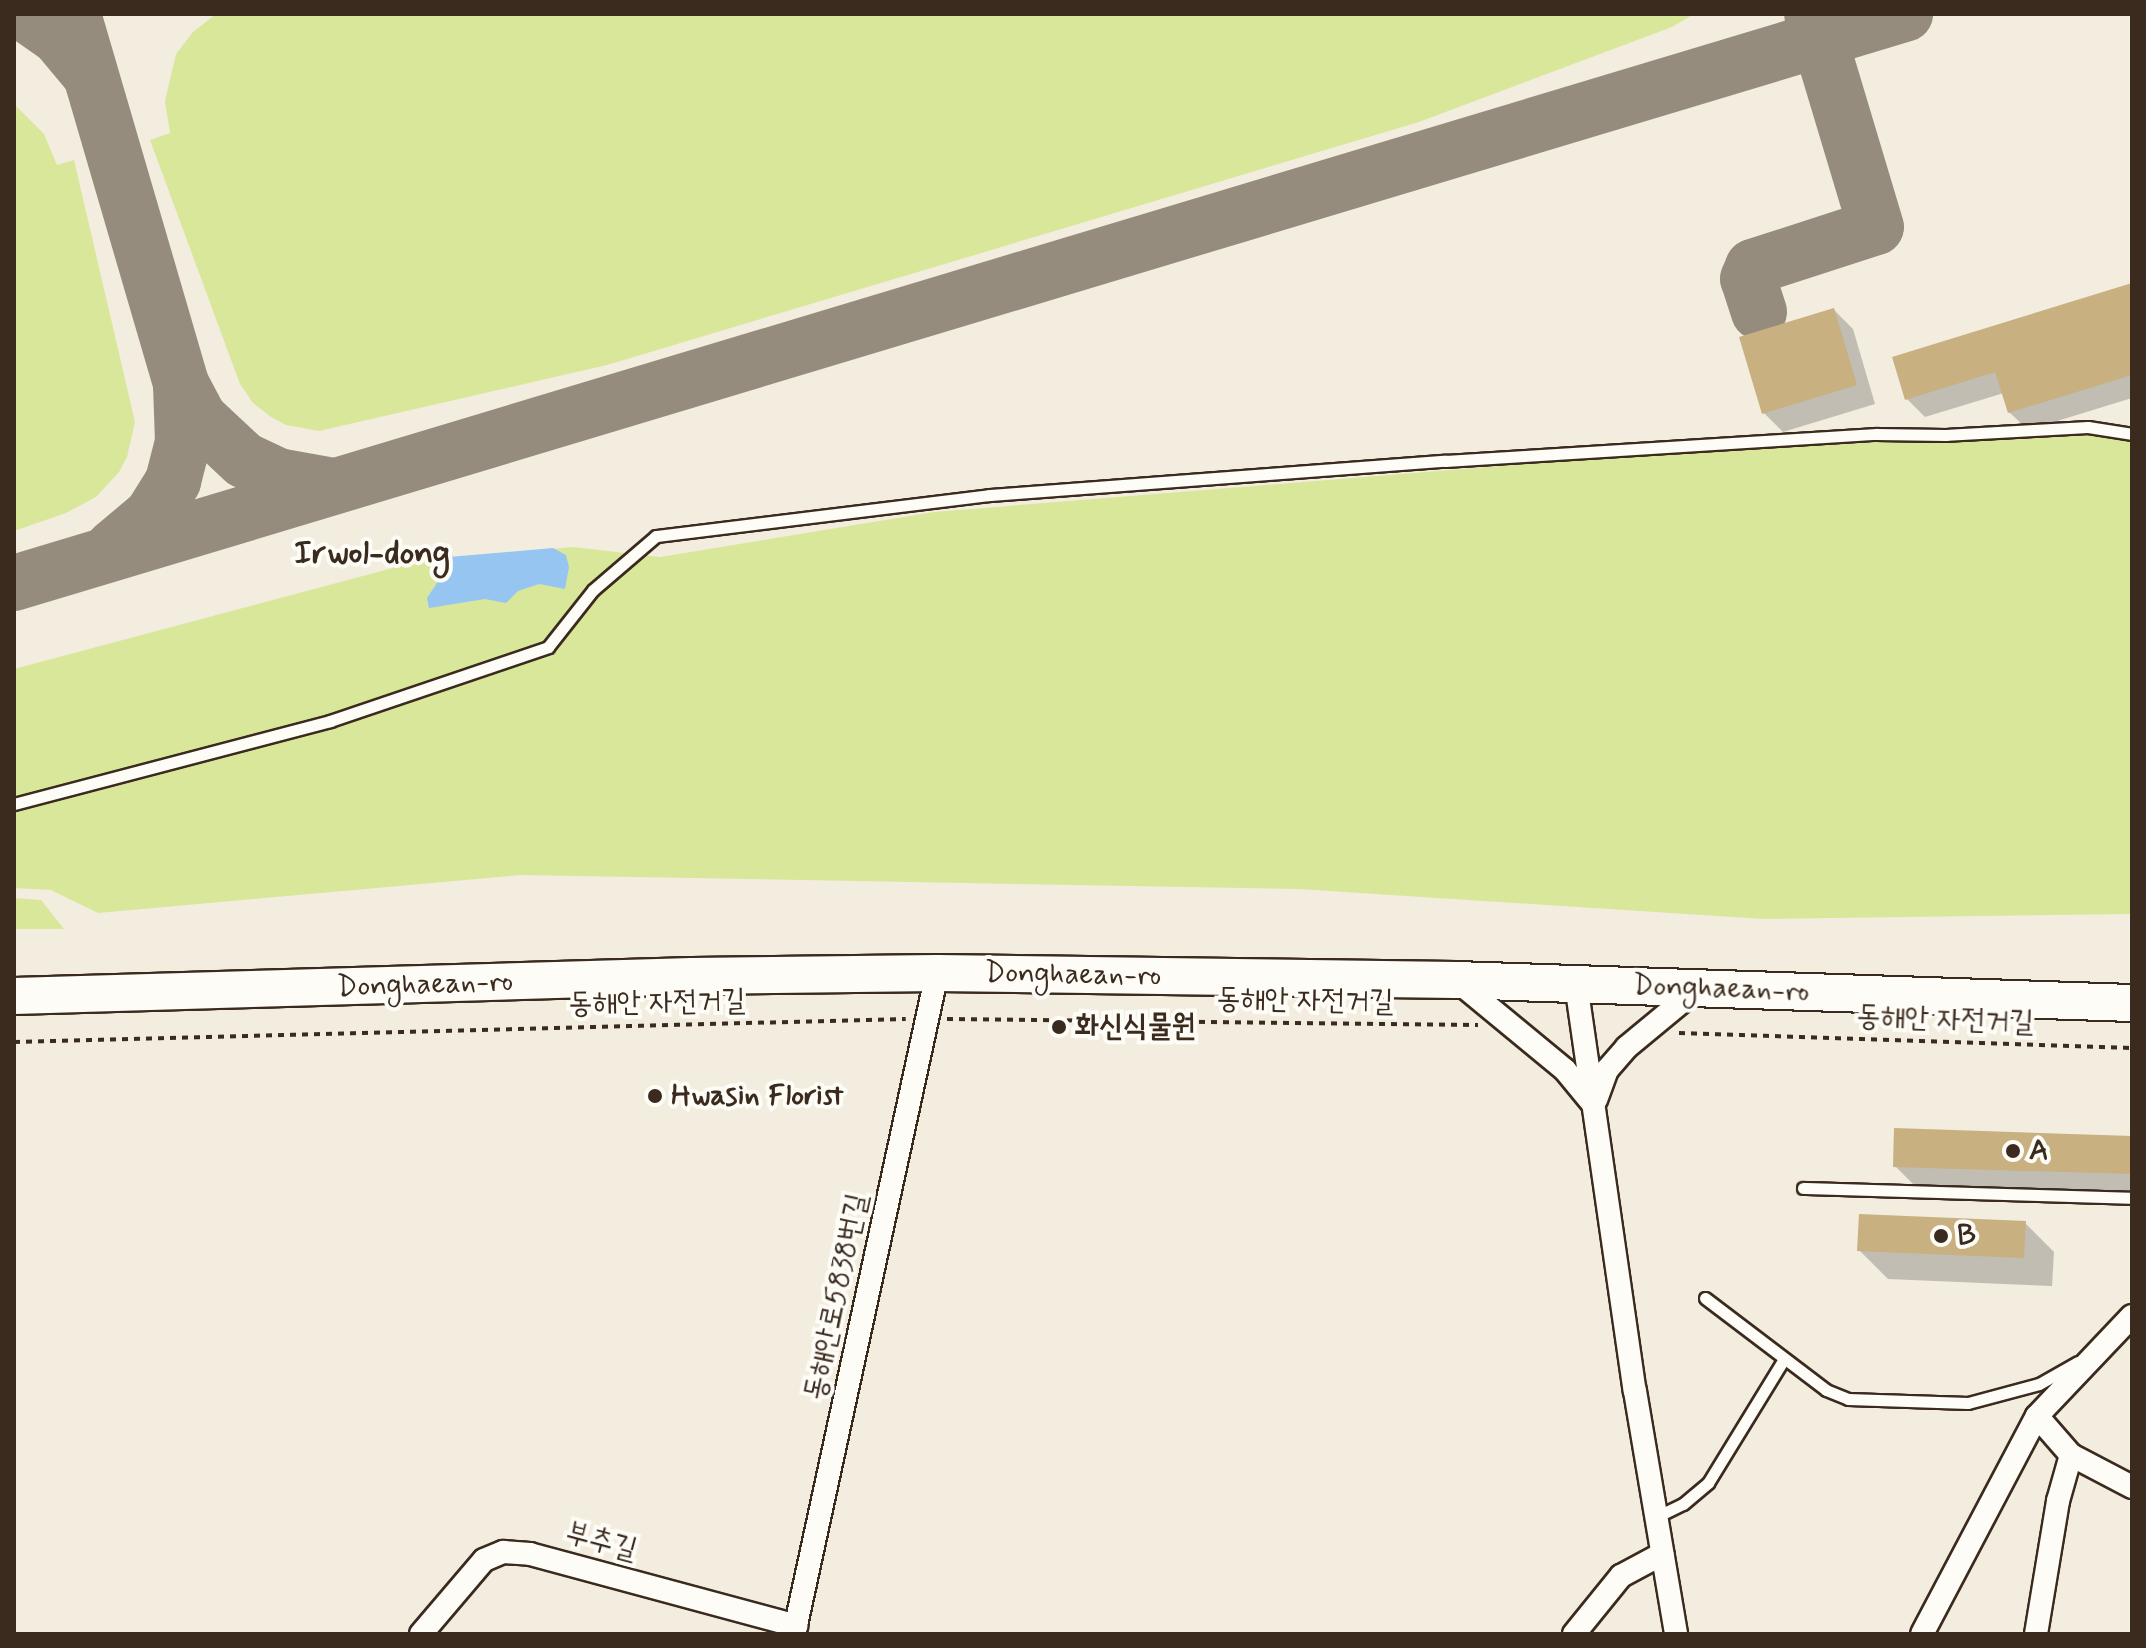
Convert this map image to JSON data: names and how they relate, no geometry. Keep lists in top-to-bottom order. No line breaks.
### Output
{"streets":{"main road":["Donghaean-ro"],"street":["동해안로5838번길","부추길"],"path":["동해안 자전거길"]},"crossings":[["Donghaean-ro","동해안로5838번길"],["동해안 자전거길","동해안로5838번길"],["동해안로5838번길","부추길"]],"districts":["Irwol-dong"],"places":["화신식물원","Hwasin Florist","A","B"]}
